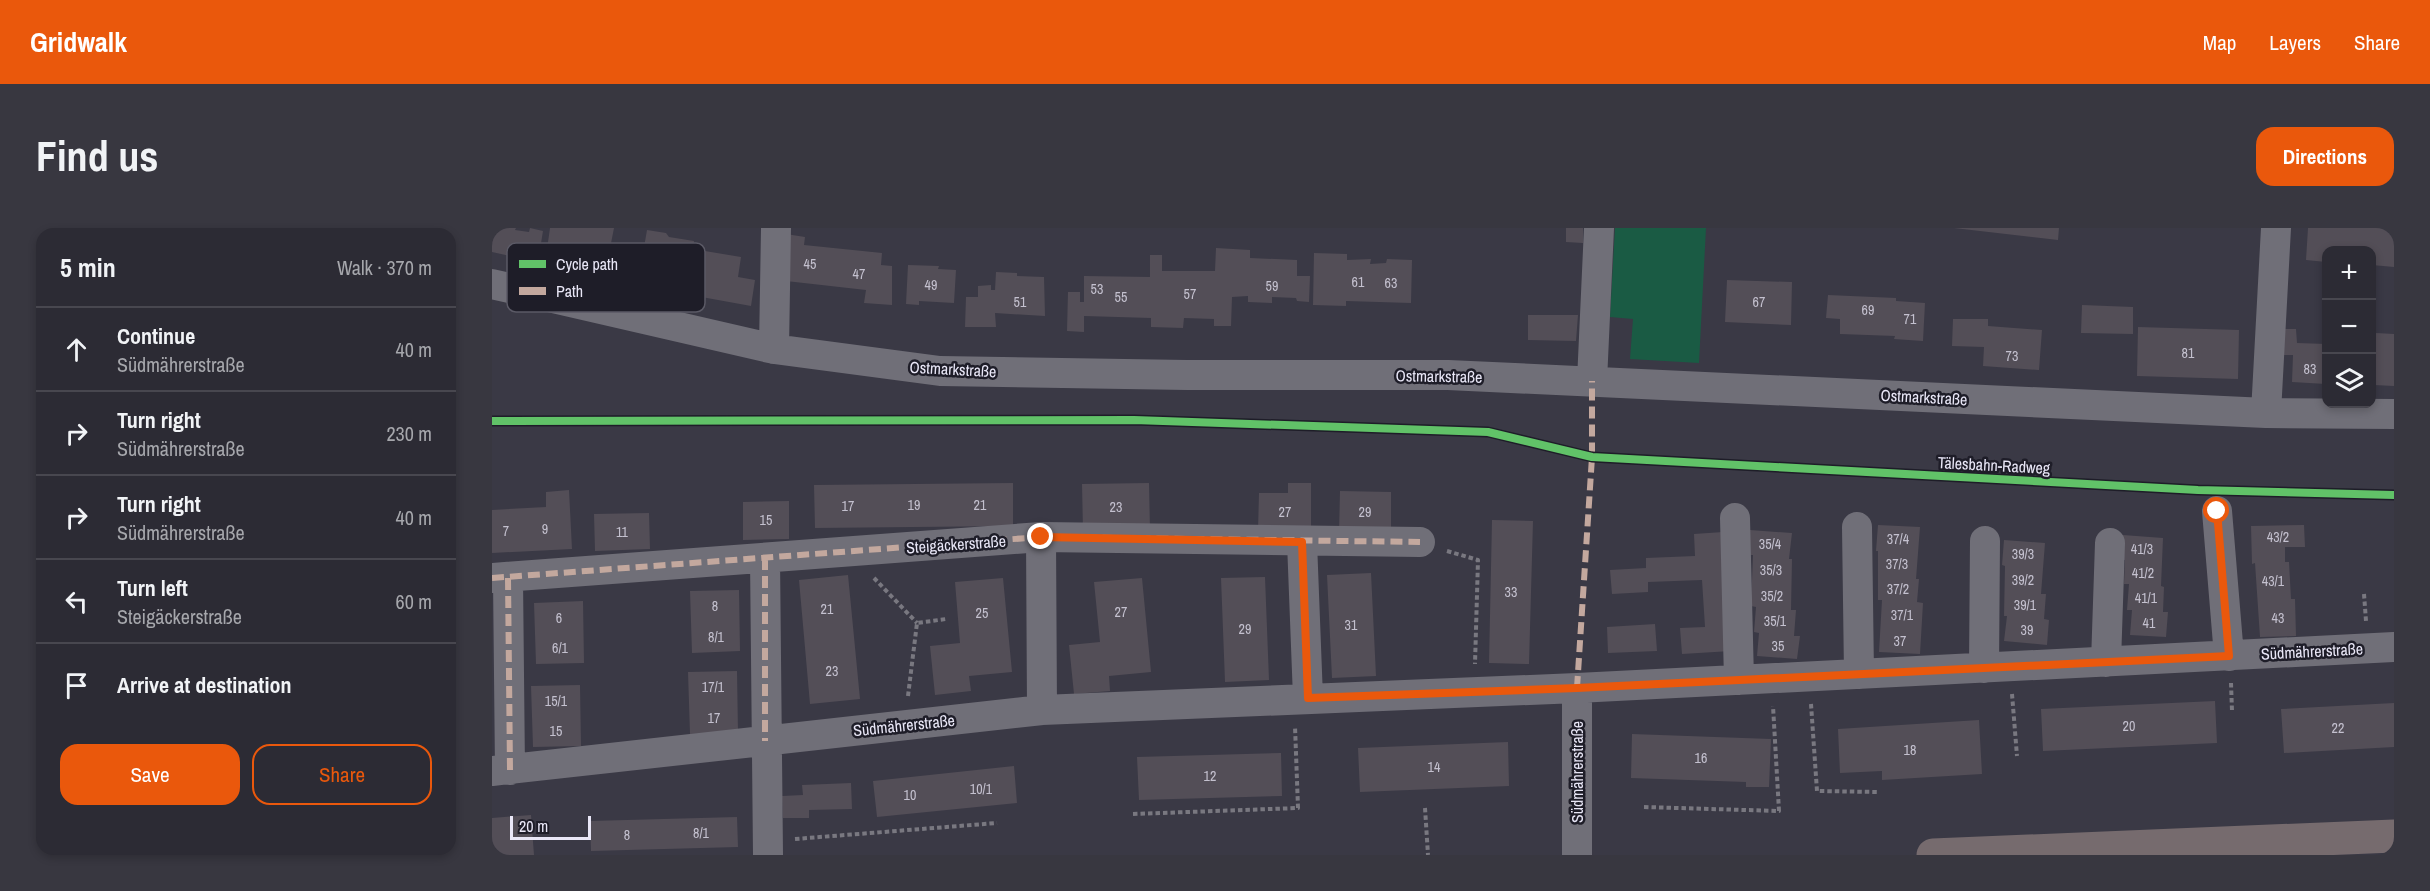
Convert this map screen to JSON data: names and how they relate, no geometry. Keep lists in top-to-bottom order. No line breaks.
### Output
{"streets":{"street":["Ostmarkstraße","Steigäckerstraße","Südmährerstraße"],"cycle path":["Tälesbahn-Radweg"]},"crossings":[["Steigäckerstraße","Südmährerstraße"]],"house_numbers":["45","47","61","63","49","59","53","57","55","51","67","69","71","81","73","83","19","21","17","23","27","29","15","9","7","11","43/2","37/4","35/4","41/3","39/3","37/3","35/3","41/2","39/2","43/1","37/2","33","35/2","41/1","39/1","8","21","27","25","37/1","6","43","35/1","41","31","29","39","8/1","37","35","6/1","23","17/1","15/1","17","20","22","15","18","16","14","12","10/1","10","8/1","8"],"legend":["Cycle path","Path"],"scale_bar":"20 m","page":{"header":"Gridwalk","nav":["Map","Layers","Share"],"buttons":["Directions",["Save","Share"]],"title":"Find us","heading":["5 min","Walk · 370 m"],"map_buttons":["+","−"],"list":[["Continue","Südmährerstraße","40 m"],["Turn right","Südmährerstraße","230 m"],["Turn right","Südmährerstraße","40 m"],["Turn left","Steigäckerstraße","60 m"],"Arrive at destination"],"scale":"20 m"}}
